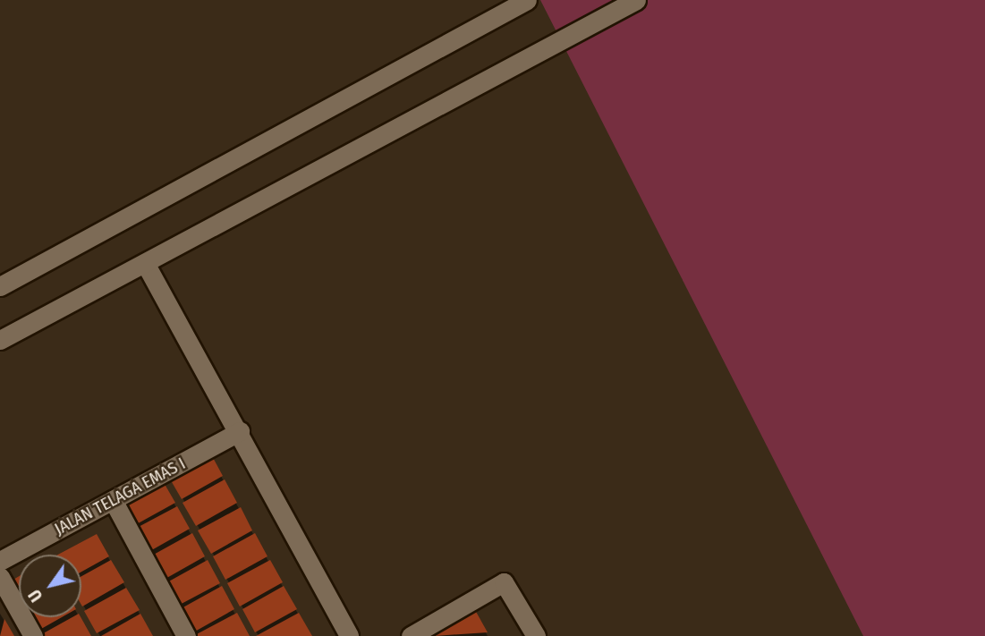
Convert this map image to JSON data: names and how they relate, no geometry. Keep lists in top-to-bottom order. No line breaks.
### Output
{"streets":{"street":["JALAN TELAGA EMAS I"]},"north":"bottom left"}
